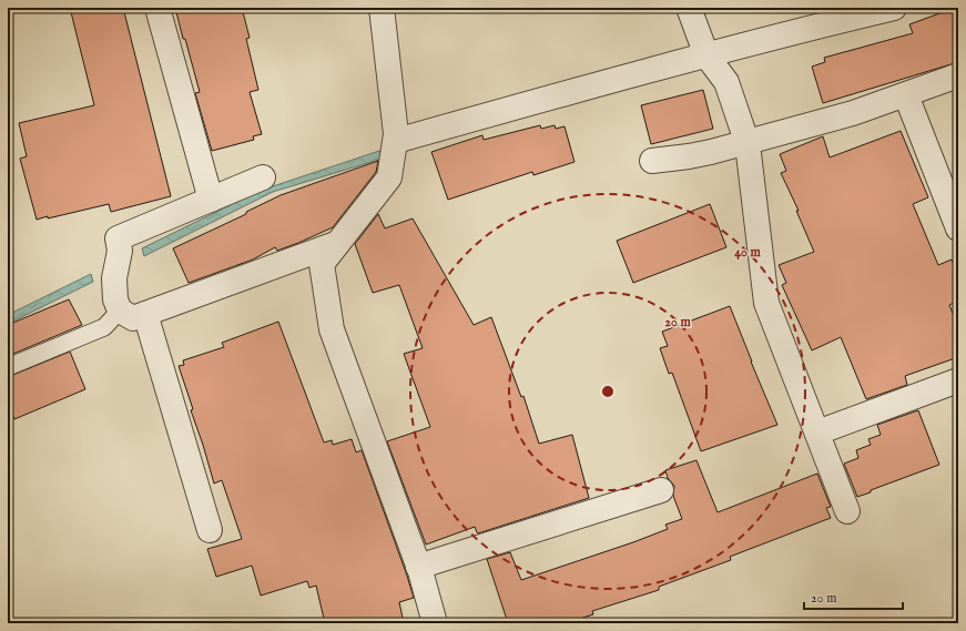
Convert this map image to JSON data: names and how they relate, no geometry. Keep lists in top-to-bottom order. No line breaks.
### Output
{"scale_bar":"20 m","rings":["40 m","20 m"]}
